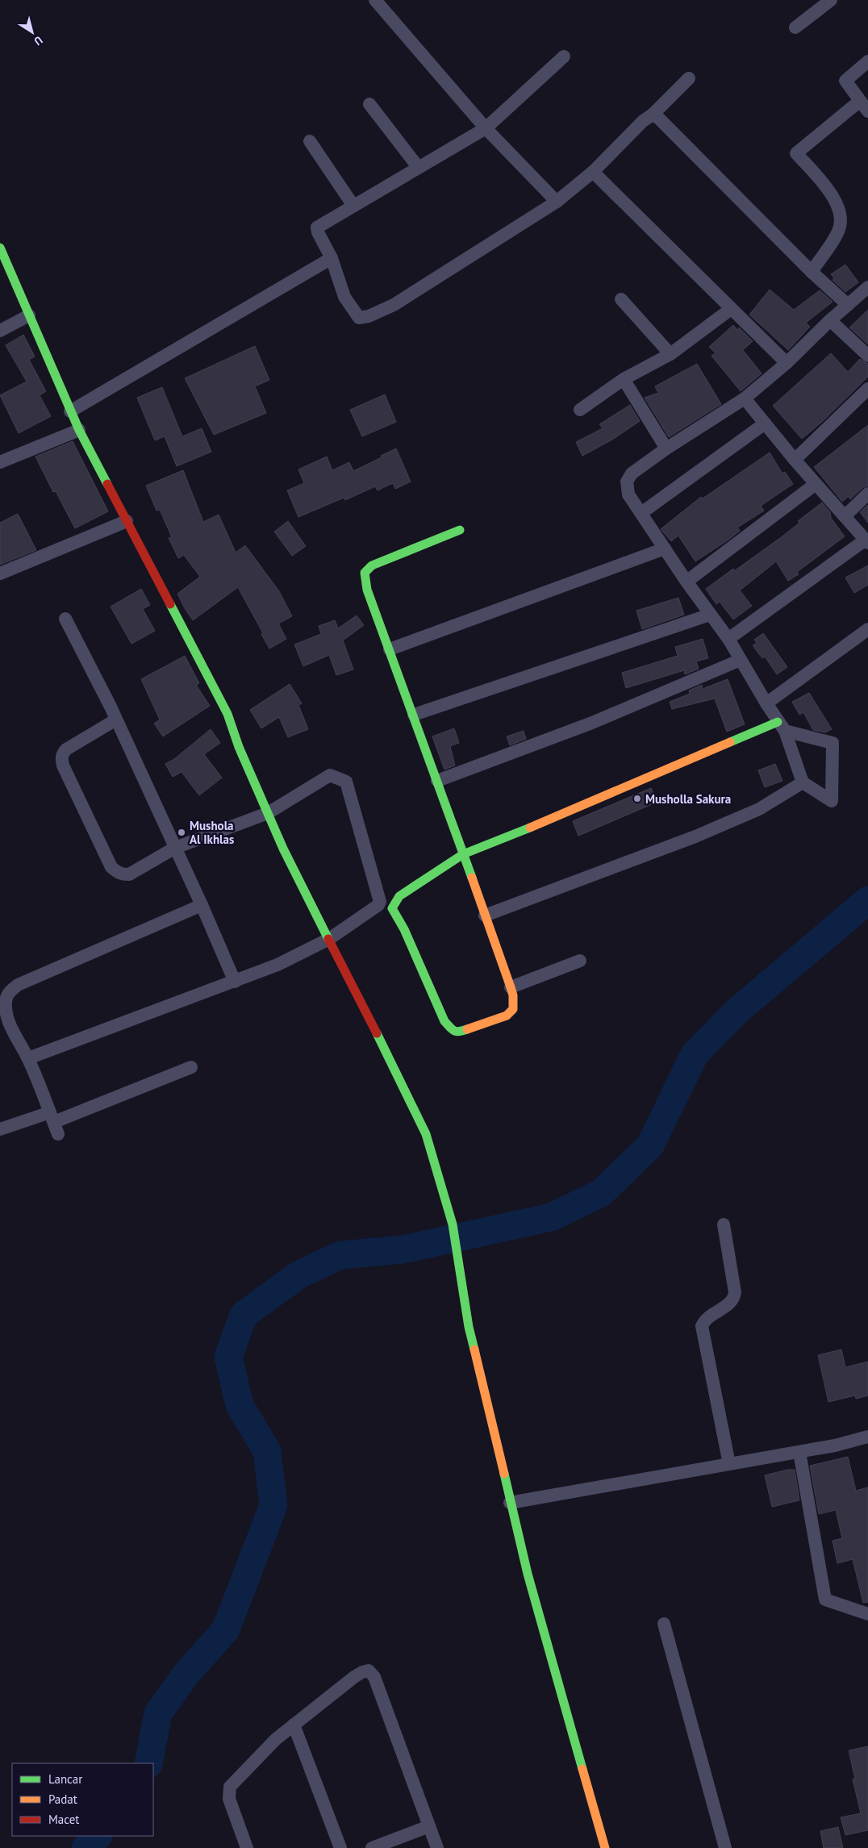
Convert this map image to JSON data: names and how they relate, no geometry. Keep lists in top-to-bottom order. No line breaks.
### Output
{"places":["Musholla Sakura","Mushola Al Ikhlas"],"legend":["Lancar","Padat","Macet"],"north":"bottom right"}
